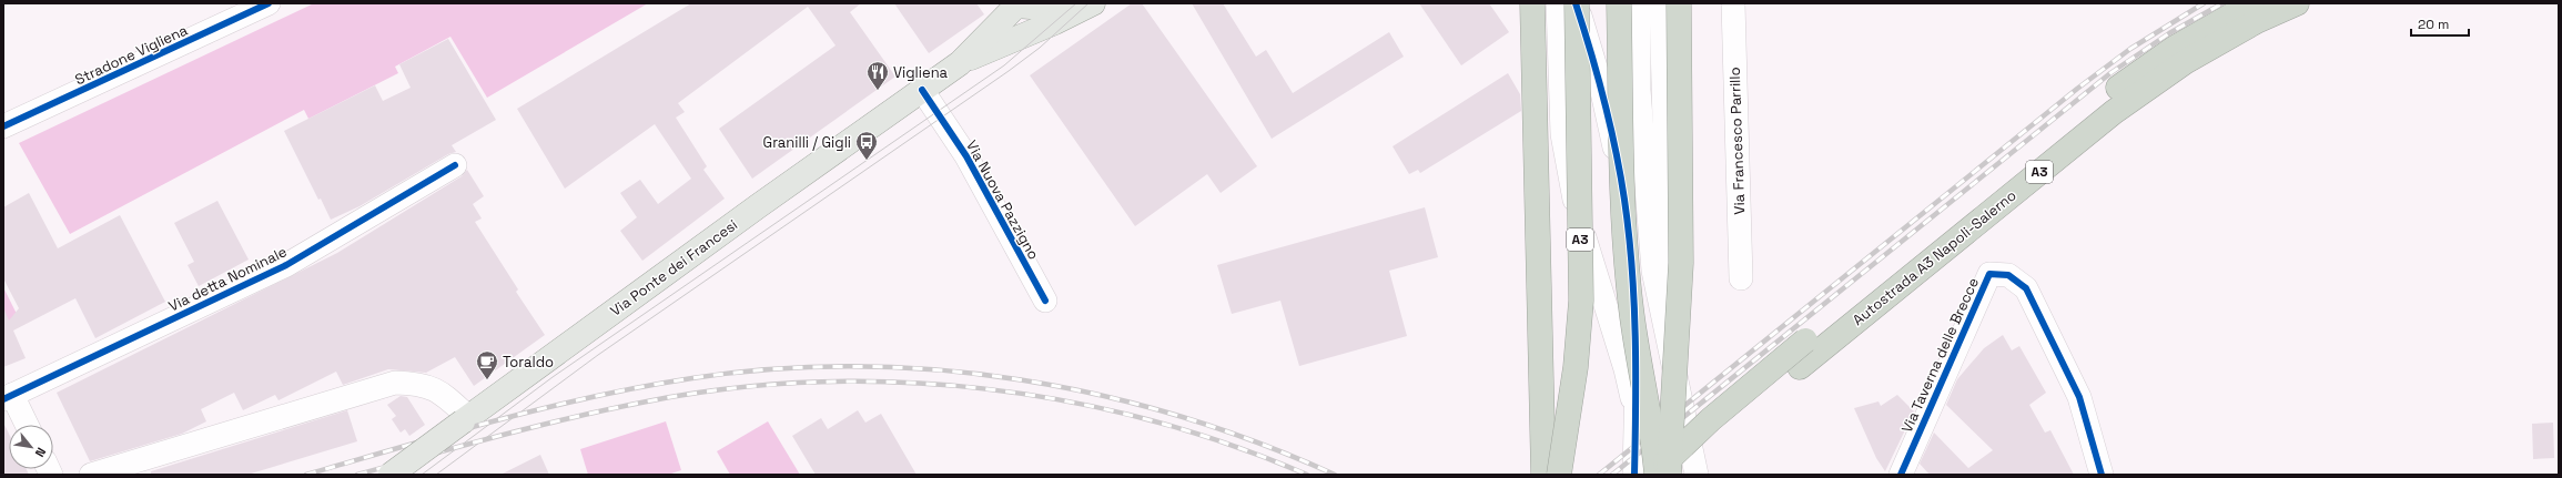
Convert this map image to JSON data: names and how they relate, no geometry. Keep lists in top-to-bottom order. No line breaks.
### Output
{"streets":{"highway":["A3","Autostrada A3 Napoli-Salerno"],"main road":["Via Ponte dei Francesi"],"street":["Stradone Vigliena","Via Francesco Parrillo","Via Nuova Pazzigno","Via detta Nominale","Via Taverna delle Brecce"]},"crossings":[["A3","Autostrada A3 Napoli-Salerno"],["Via Nuova Pazzigno","Via Ponte dei Francesi"]],"places":{"restaurant":["Vigliena"],"bus stop":["Granilli / Gigli"],"cafe":["Toraldo"]},"scale_bar":"20 m","north":"bottom right"}
